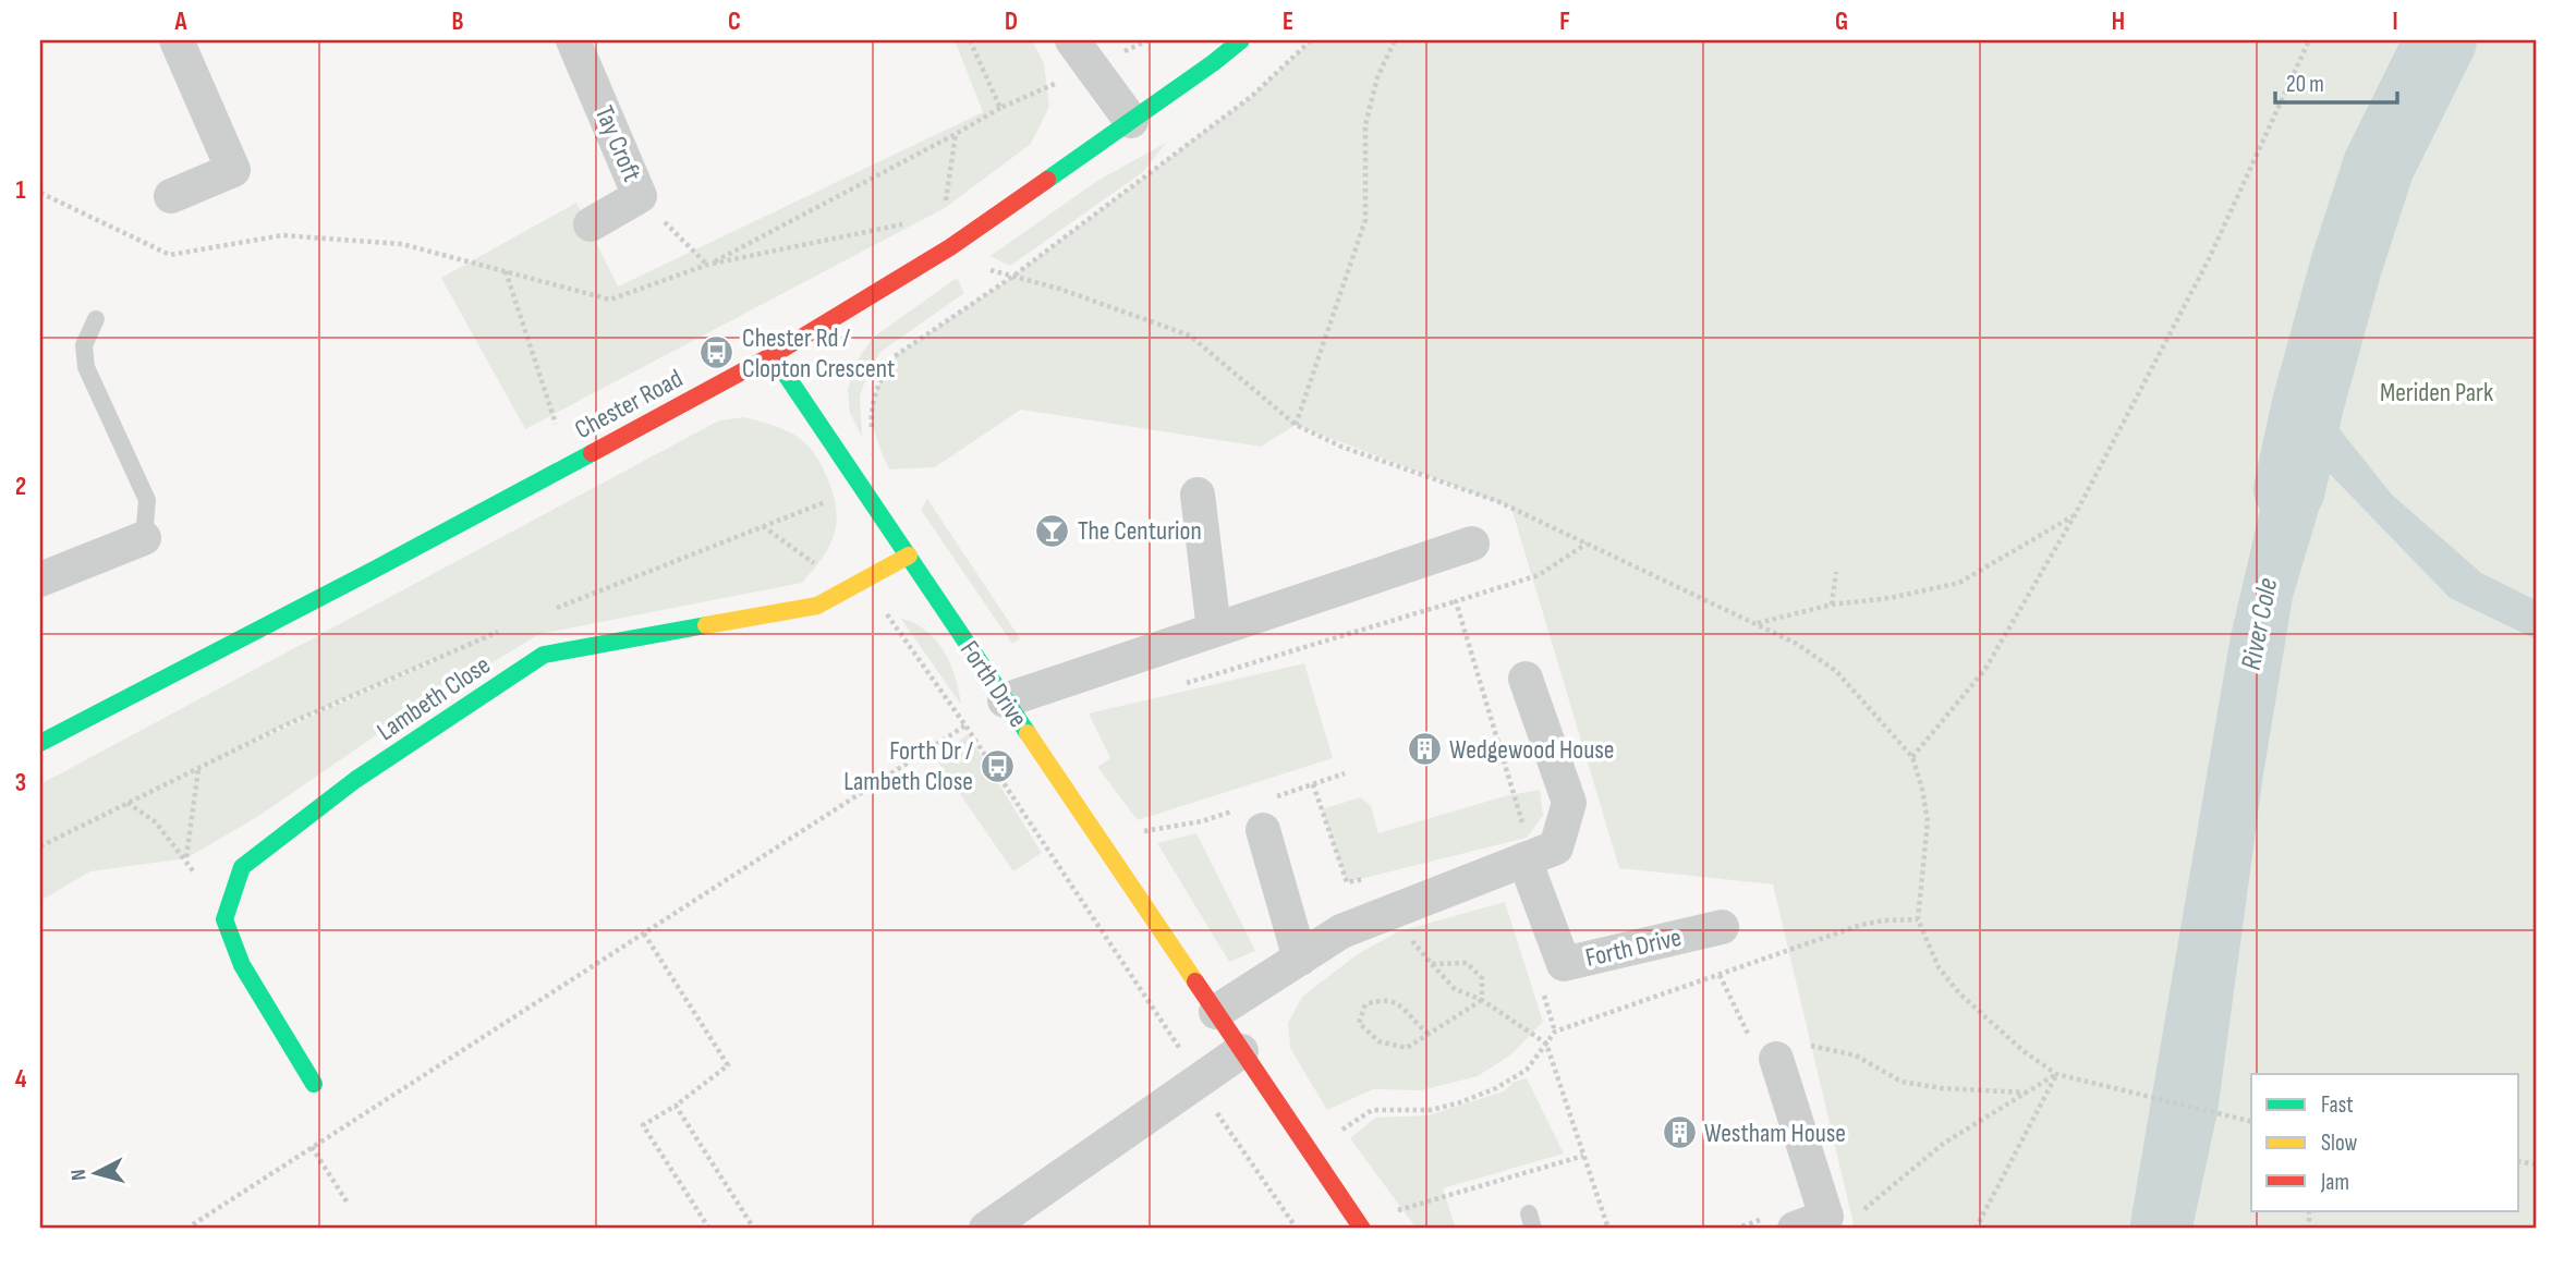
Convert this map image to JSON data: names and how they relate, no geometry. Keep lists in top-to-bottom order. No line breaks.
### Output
{"streets":{"street":["Tay Croft","Chester Road","Forth Drive","Lambeth Close"]},"crossings":[["Chester Road","Forth Drive"],["Forth Drive","Lambeth Close"]],"water":["River Cole"],"parks":["Meriden Park"],"places":{"bus stop":["Chester Rd / Clopton Crescent","Forth Dr / Lambeth Close"],"bar":["The Centurion"],"building":["Wedgewood House","Westham House"]},"legend":["Fast","Slow","Jam"],"scale_bar":"20 m","north":"left","grid":{"columns":["A","B","C","D","E","F","G","H","I"],"rows":["1","2","3","4"]}}
